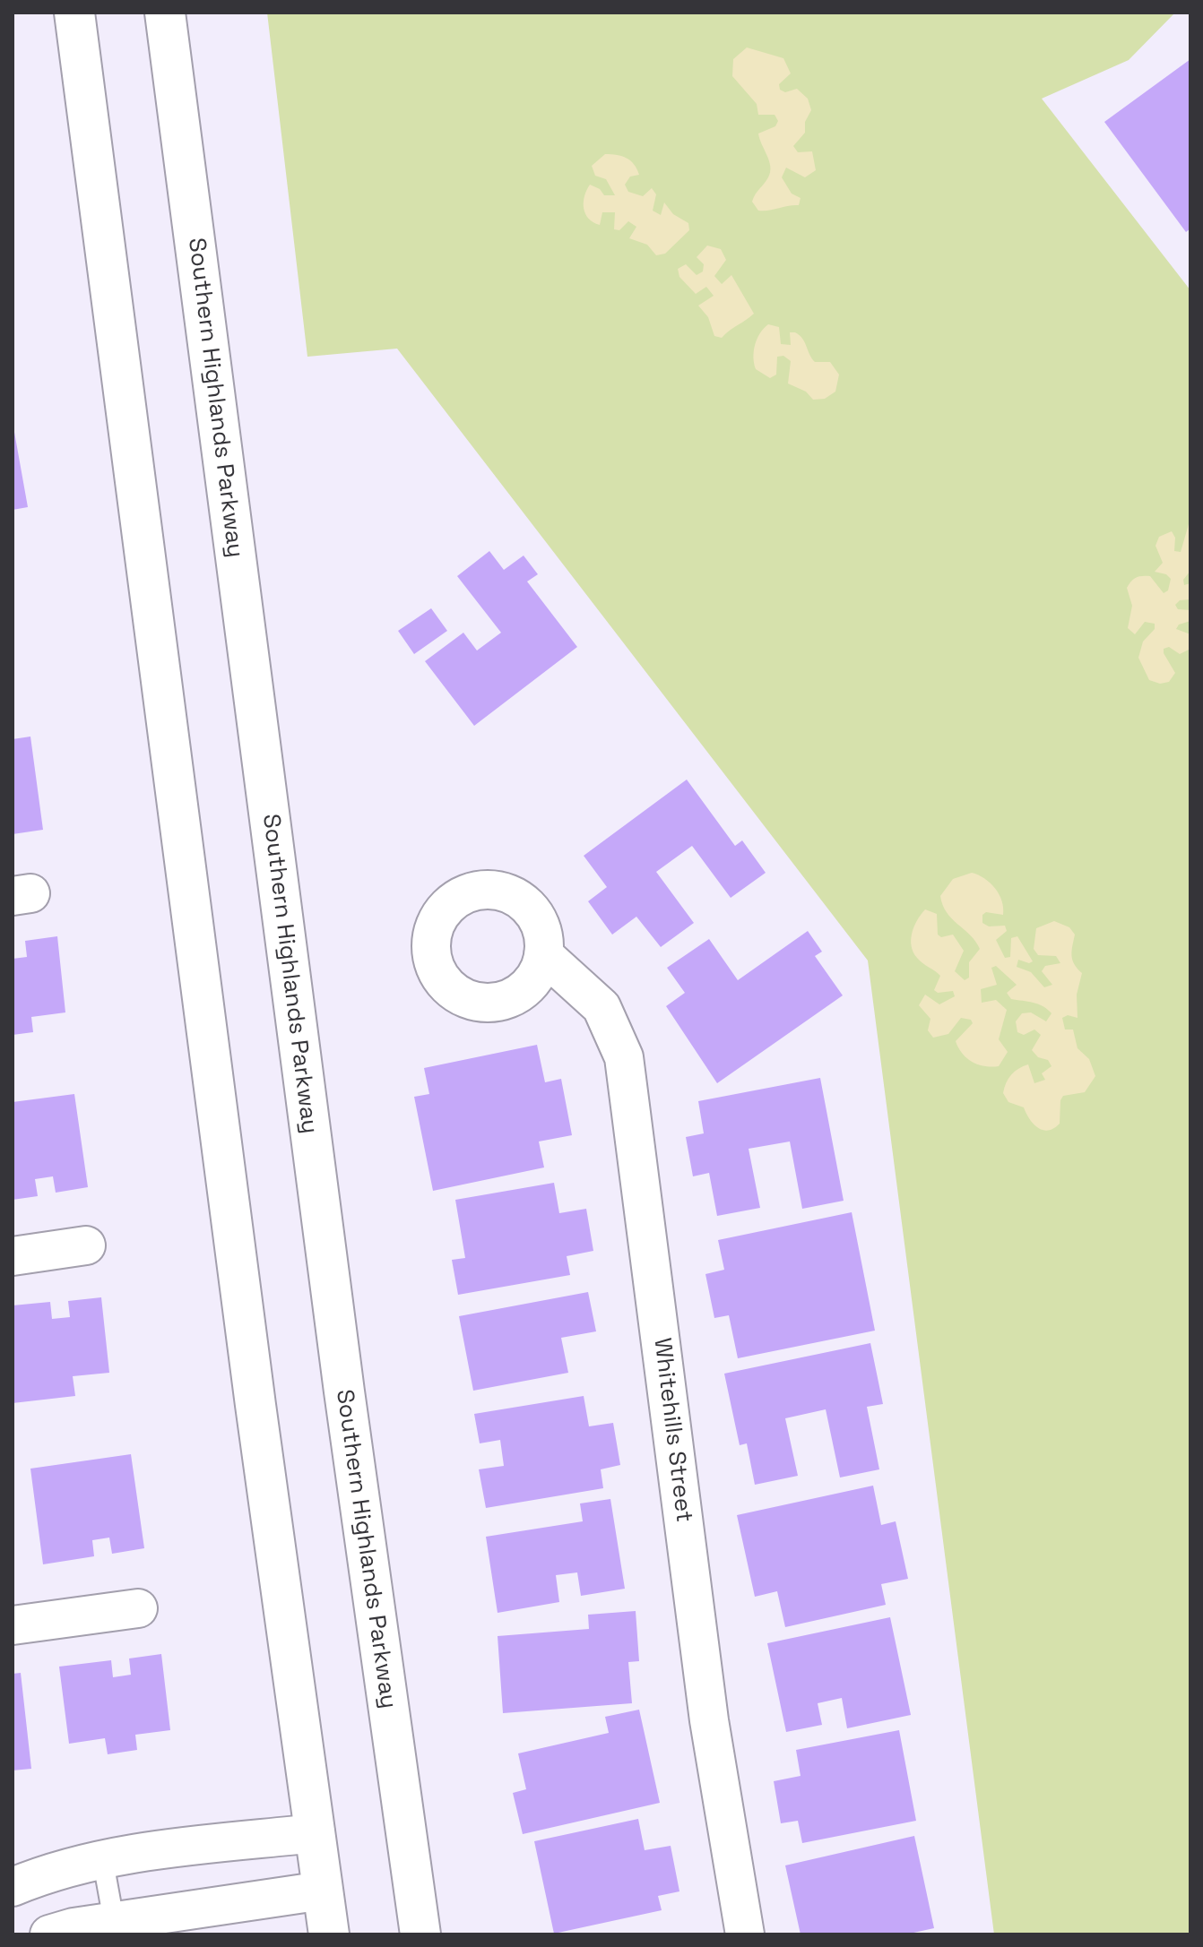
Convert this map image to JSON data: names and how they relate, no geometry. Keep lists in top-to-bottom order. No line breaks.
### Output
{"streets":{"main road":["Southern Highlands Parkway"],"street":["Whitehills Street"]}}
